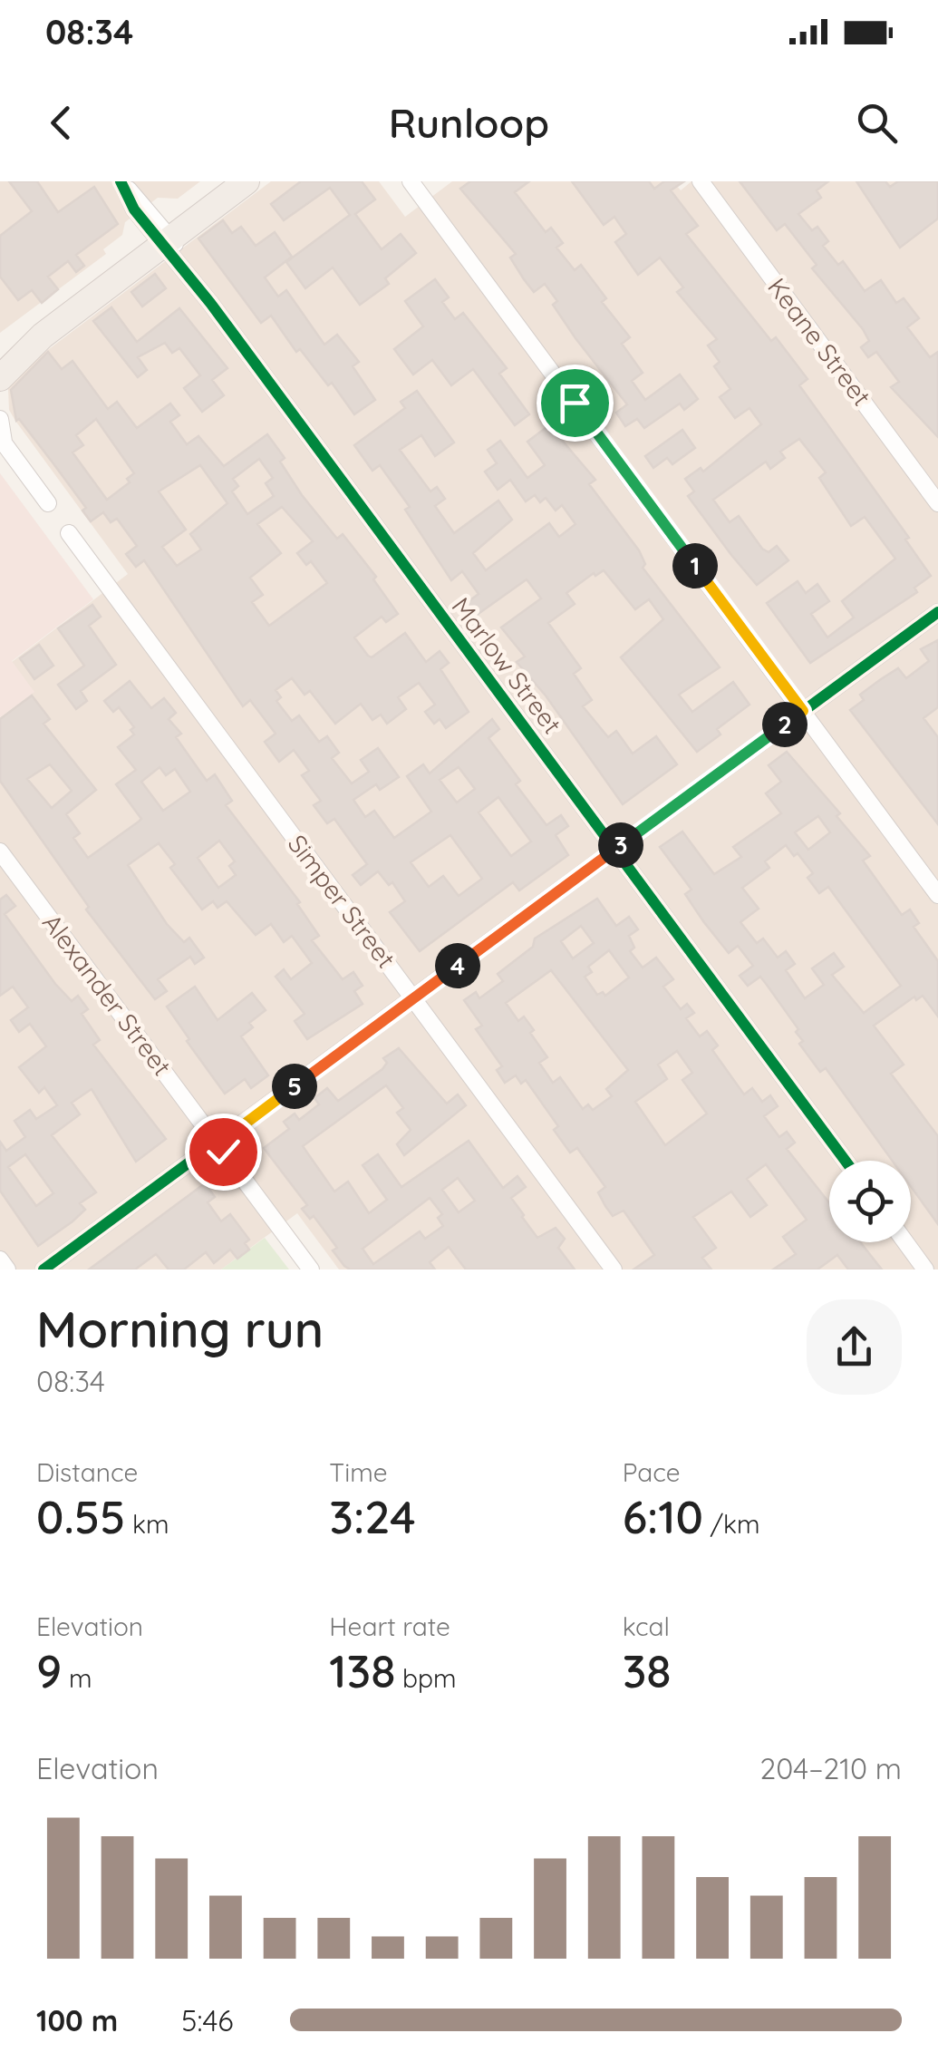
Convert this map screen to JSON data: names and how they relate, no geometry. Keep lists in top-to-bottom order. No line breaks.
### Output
{"streets":{"street":["Keane Street","Marlow Street","Simper Street","Alexander Street"]},"page":{"status":"08:34","header":"Runloop","pins":["1","2","3","4","5"],"heading":["Morning run","08:34"],"stats":[["Distance","0.55 km"],["Time","3:24"],["Pace","6:10 /km"],["Elevation","9 m"],["Heart rate","138 bpm"],["kcal","38"]],"chart":["Elevation","204–210 m"],"list":[{"name":"100 m","note":"5:46"}]}}
